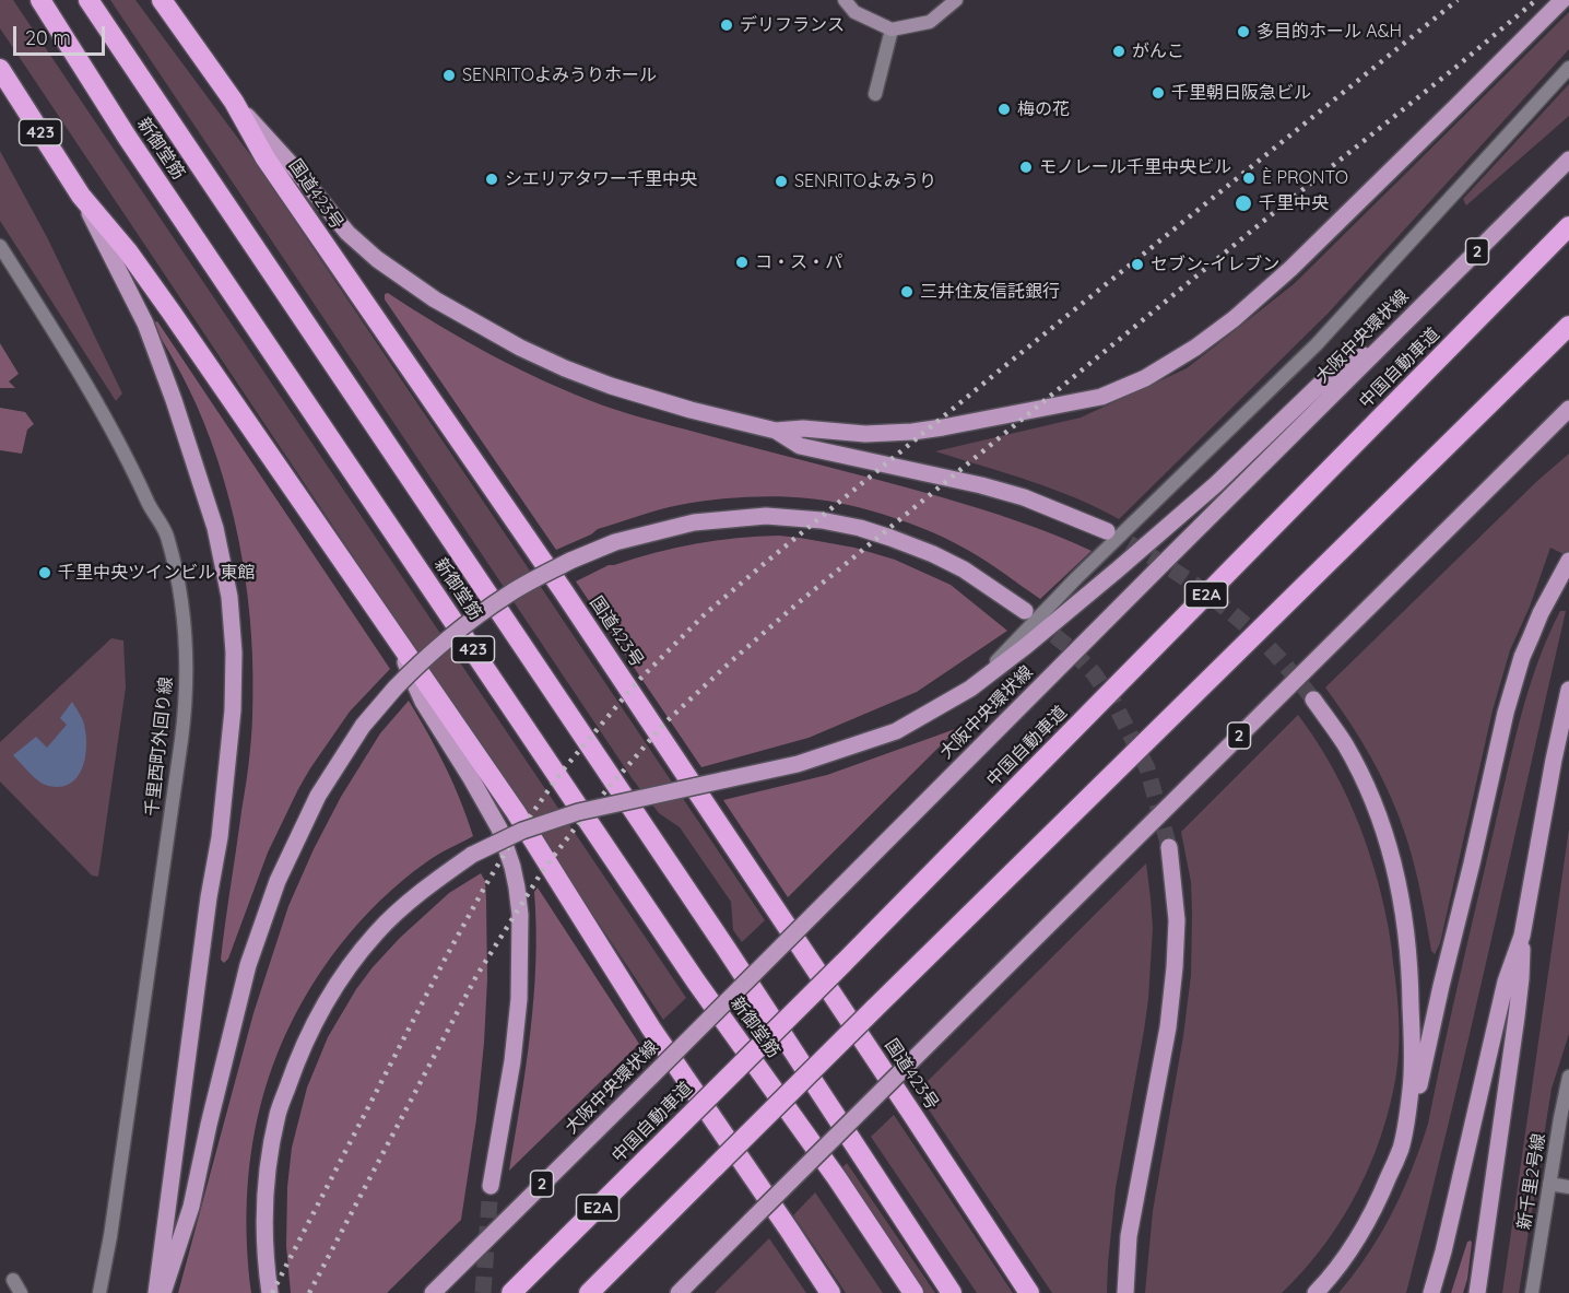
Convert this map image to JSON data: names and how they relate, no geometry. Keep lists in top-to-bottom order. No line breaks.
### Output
{"streets":{"highway":["423","新御堂筋","国道423号","中国自動車道","E2A"],"main road":["2","大阪中央環状線"],"street":["千里西町外回り線","新千里2号線"]},"places":["デリフランス","多目的ホール A&H","がんこ","SENRITOよみうりホール","千里朝日阪急ビル","梅の花","モノレール千里中央ビル","È PRONTO","シエリアタワー千里中央","SENRITOよみうり","千里中央","コ・ス・パ","セブン-イレブン","三井住友信託銀行","千里中央ツインビル 東館"],"scale_bar":"20 m"}
